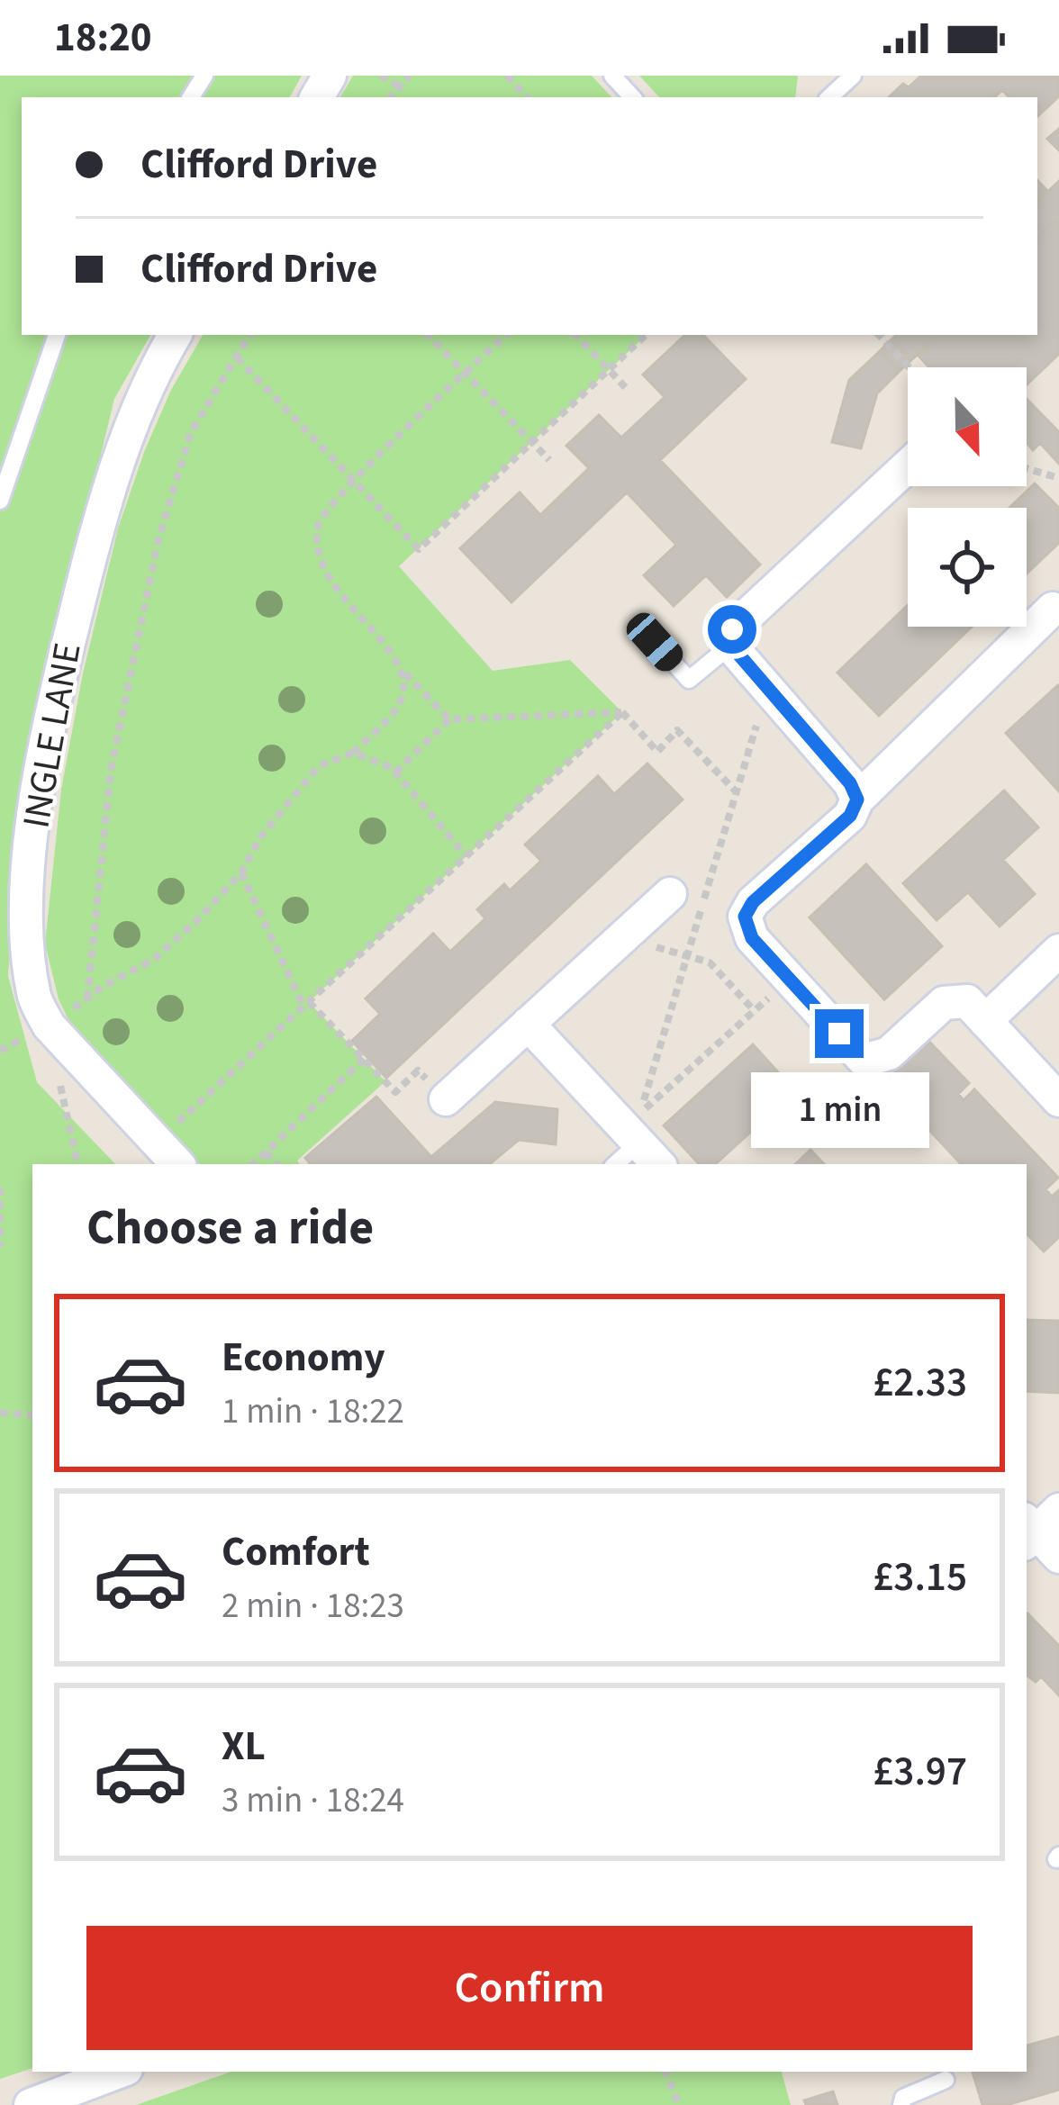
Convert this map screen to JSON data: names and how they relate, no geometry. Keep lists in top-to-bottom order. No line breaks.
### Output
{"streets":{"street":["INGLE LANE"]},"north":"bottom","page":{"status":"18:20","banner":["Clifford Drive","Clifford Drive"],"bubble":"1 min","heading":"Choose a ride","list":[{"name":"Economy","note":"1 min · 18:22","value":"£2.33"},{"name":"Comfort","note":"2 min · 18:23","value":"£3.15"},{"name":"XL","note":"3 min · 18:24","value":"£3.97"}],"buttons":"Confirm"}}
